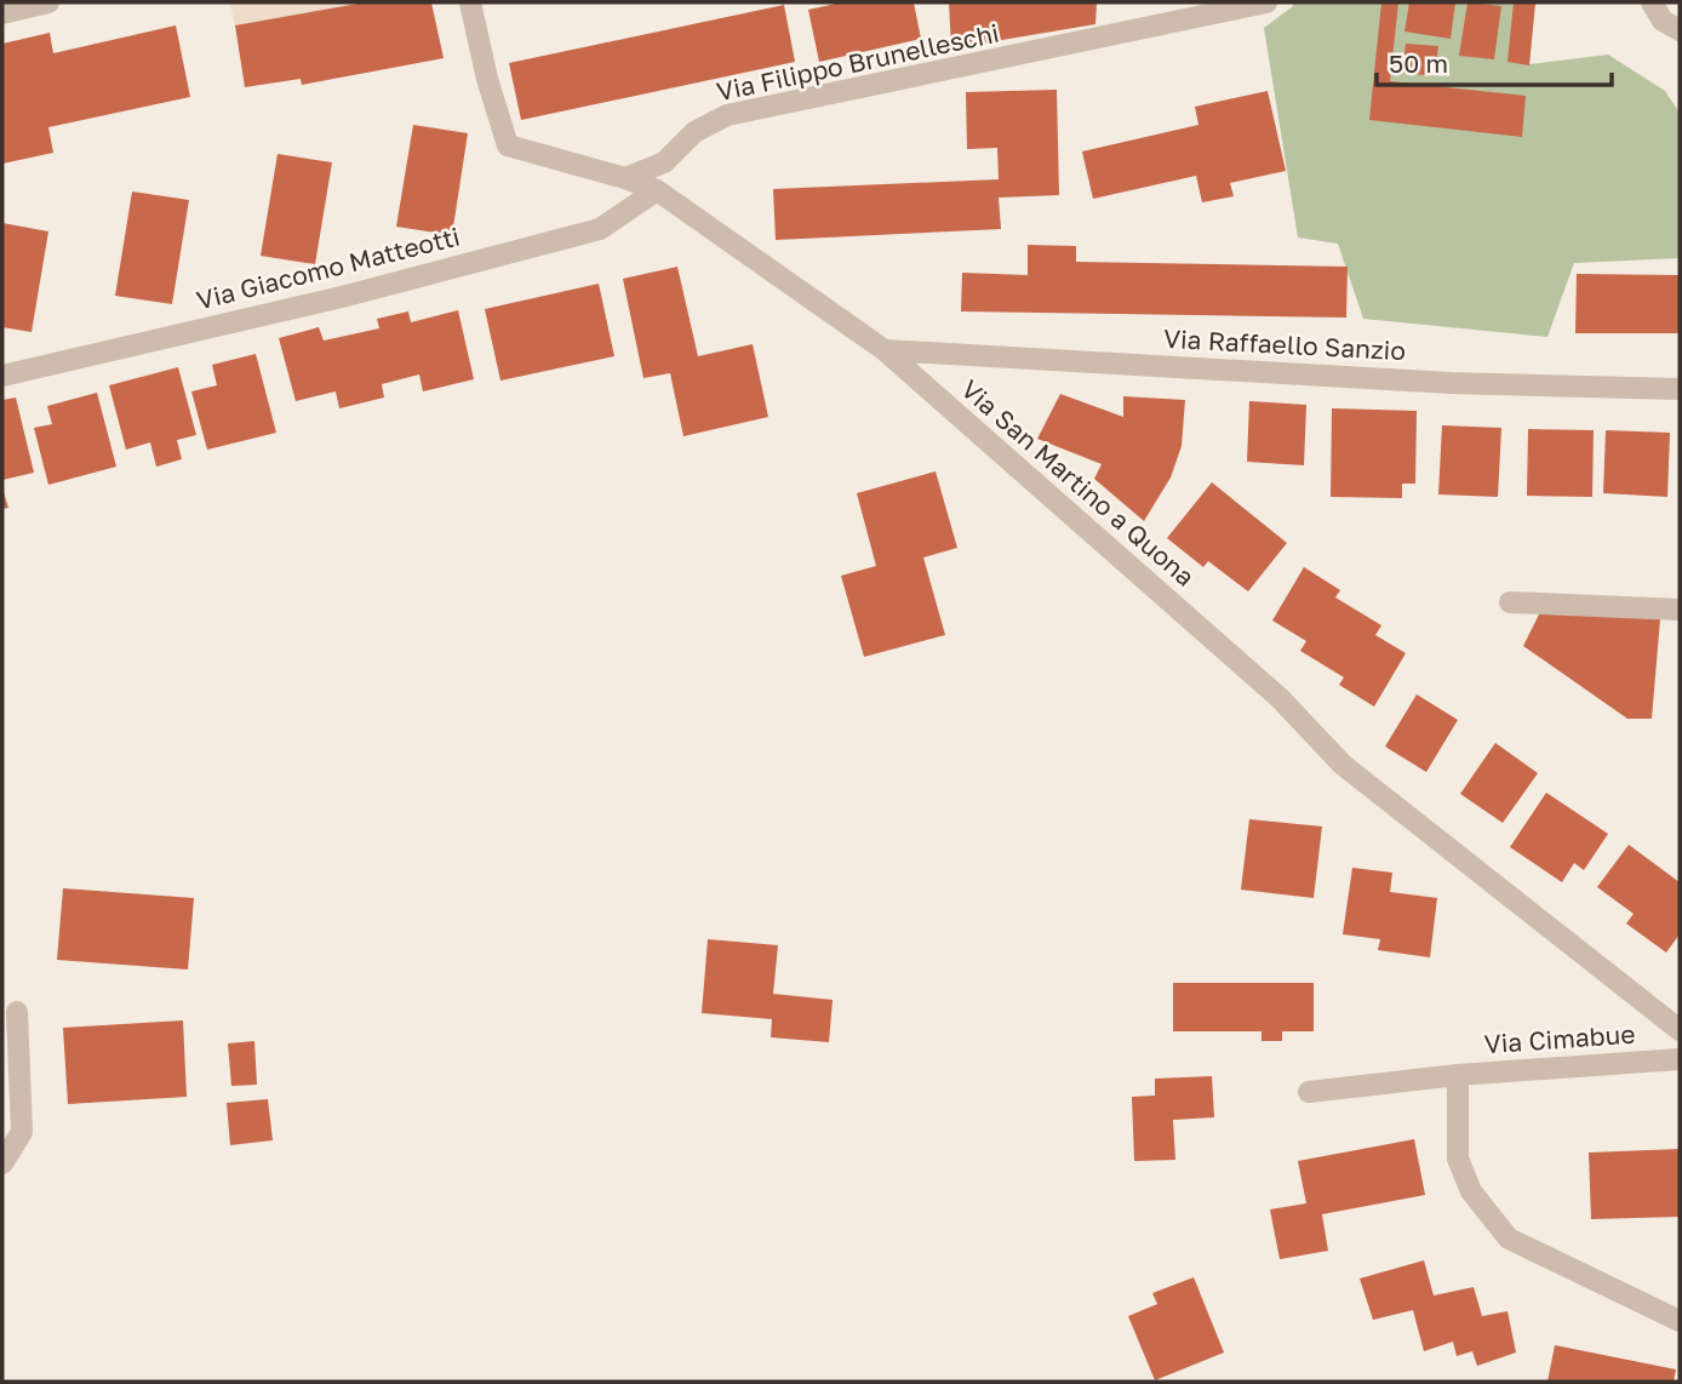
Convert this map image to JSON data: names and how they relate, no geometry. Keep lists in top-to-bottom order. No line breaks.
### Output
{"streets":{"street":["Via Filippo Brunelleschi","Via Giacomo Matteotti","Via Raffaello Sanzio","Via San Martino a Quona","Via Cimabue"]},"crossings":[["Via Filippo Brunelleschi","Via San Martino a Quona"],["Via Giacomo Matteotti","Via San Martino a Quona"],["Via Raffaello Sanzio","Via San Martino a Quona"]],"scale_bar":"50 m"}
